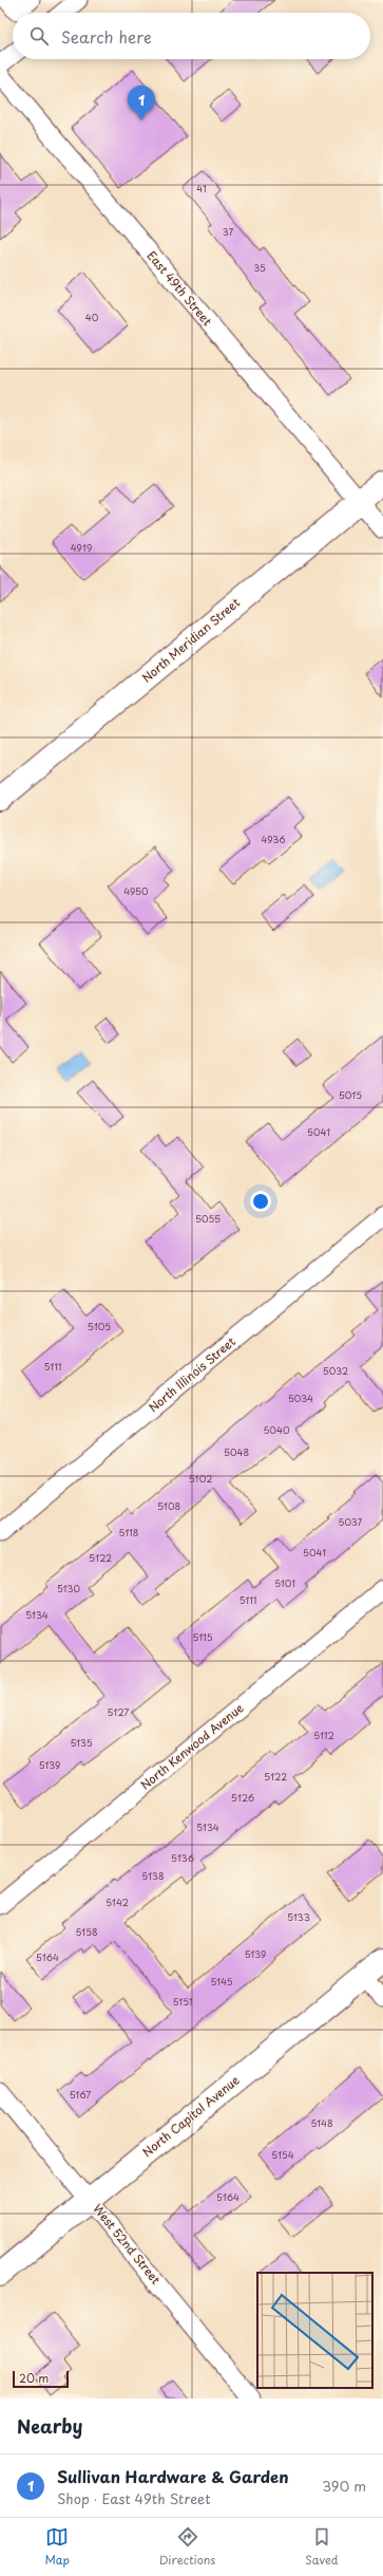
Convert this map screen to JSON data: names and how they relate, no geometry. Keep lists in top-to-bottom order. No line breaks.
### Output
{"streets":{"main road":["North Meridian Street","North Capitol Avenue"],"street":["East 49th Street","North Illinois Street","North Kenwood Avenue","West 52nd Street"]},"crossings":[["East 49th Street","North Meridian Street"],["North Capitol Avenue","West 52nd Street"]],"house_numbers":["41","37","35","40","4919","4936","4950","5015","5041","5055","5105","5111","5032","5034","5040","5048","5102","5108","5037","5118","5041","5122","5101","5130","5111","5134","5115","5127","5112","5135","5139","5122","5126","5134","5136","5138","5142","5133","5158","5139","5164","5145","5151","5167","5148","5154","5164"],"scale_bar":"20 m","page":{"search":"Search here","pins":"1","scale":"20 m","heading":"Nearby","list":[{"mark":"1","name":"Sullivan Hardware & Garden","note":"Shop · East 49th Street","value":"390 m"}],"nav":["Map","Directions","Saved"]}}
